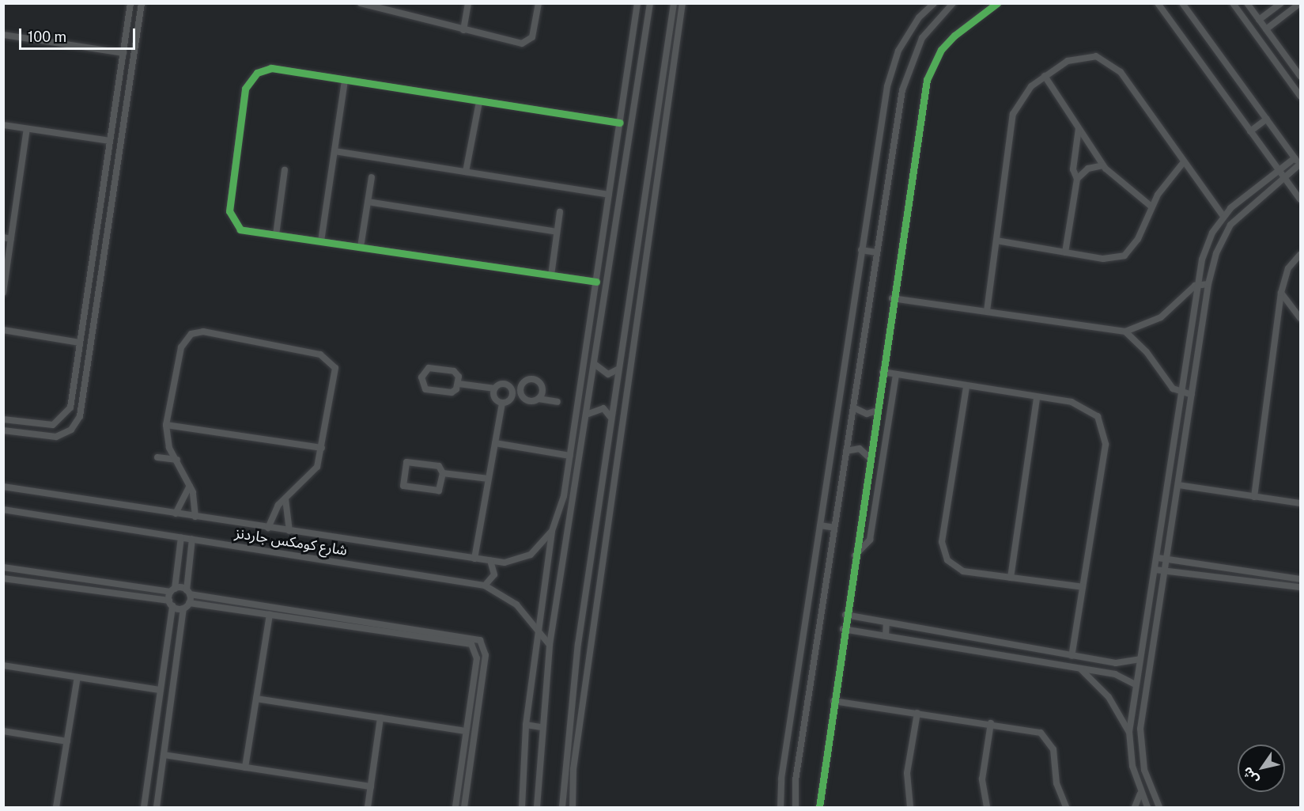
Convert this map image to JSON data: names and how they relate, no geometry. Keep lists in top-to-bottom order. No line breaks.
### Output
{"streets":{"street":["شارع كومكس جاردنز"]},"scale_bar":"100 m","north":"bottom left"}
